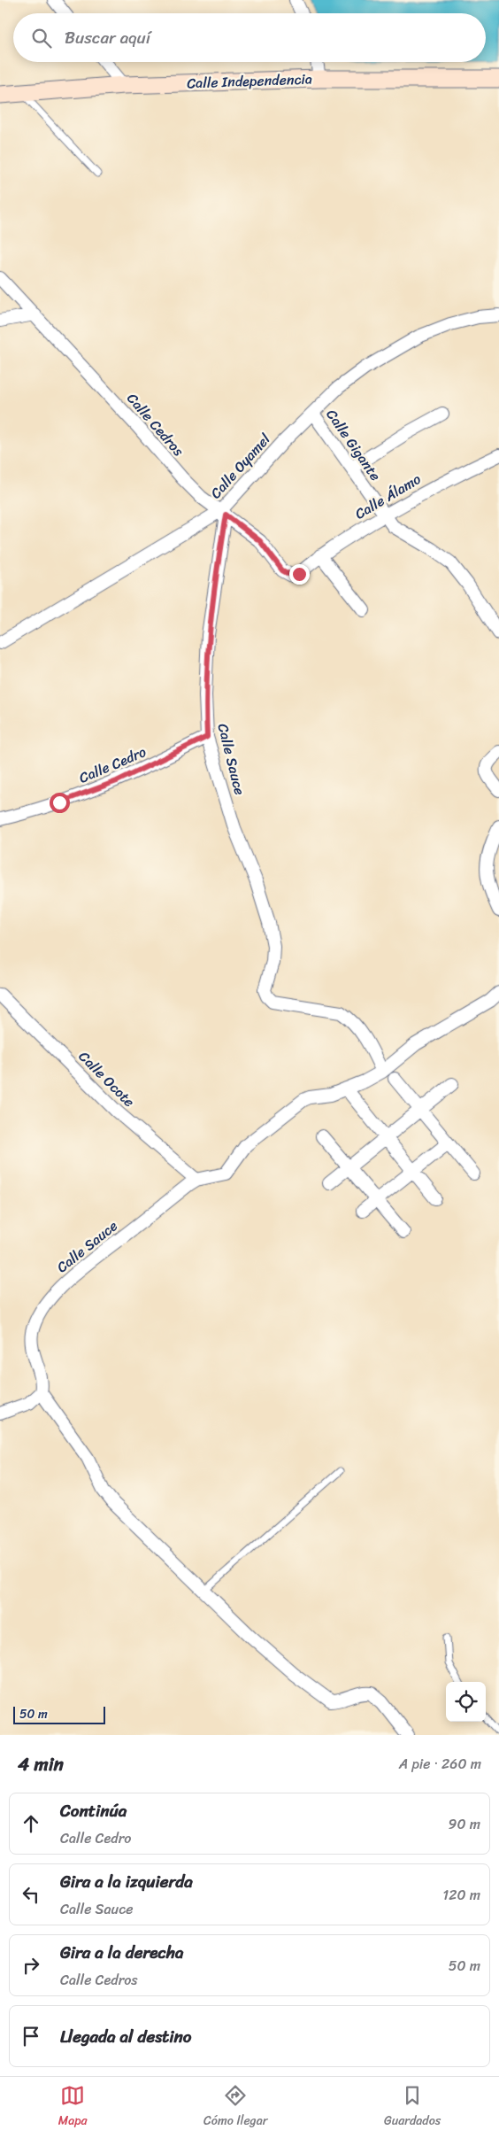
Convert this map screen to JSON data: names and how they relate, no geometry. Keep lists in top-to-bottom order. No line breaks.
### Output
{"streets":{"main road":["Calle Independencia"],"street":["Calle Cedros","Calle Gigante","Calle Oyamel","Calle Álamo","Calle Sauce","Calle Cedro","Calle Ocote"]},"crossings":[["Calle Cedros","Calle Oyamel"],["Calle Cedros","Calle Álamo"],["Calle Cedros","Calle Sauce"],["Calle Gigante","Calle Oyamel"],["Calle Gigante","Calle Álamo"],["Calle Oyamel","Calle Sauce"],["Calle Sauce","Calle Cedro"],["Calle Sauce","Calle Ocote"]],"scale_bar":"50 m","page":{"search":"Buscar aquí","scale":"50 m","heading":["4 min","A pie · 260 m"],"list":[["Continúa","Calle Cedro","90 m"],["Gira a la izquierda","Calle Sauce","120 m"],["Gira a la derecha","Calle Cedros","50 m"],"Llegada al destino"],"nav":["Mapa","Cómo llegar","Guardados"]}}
